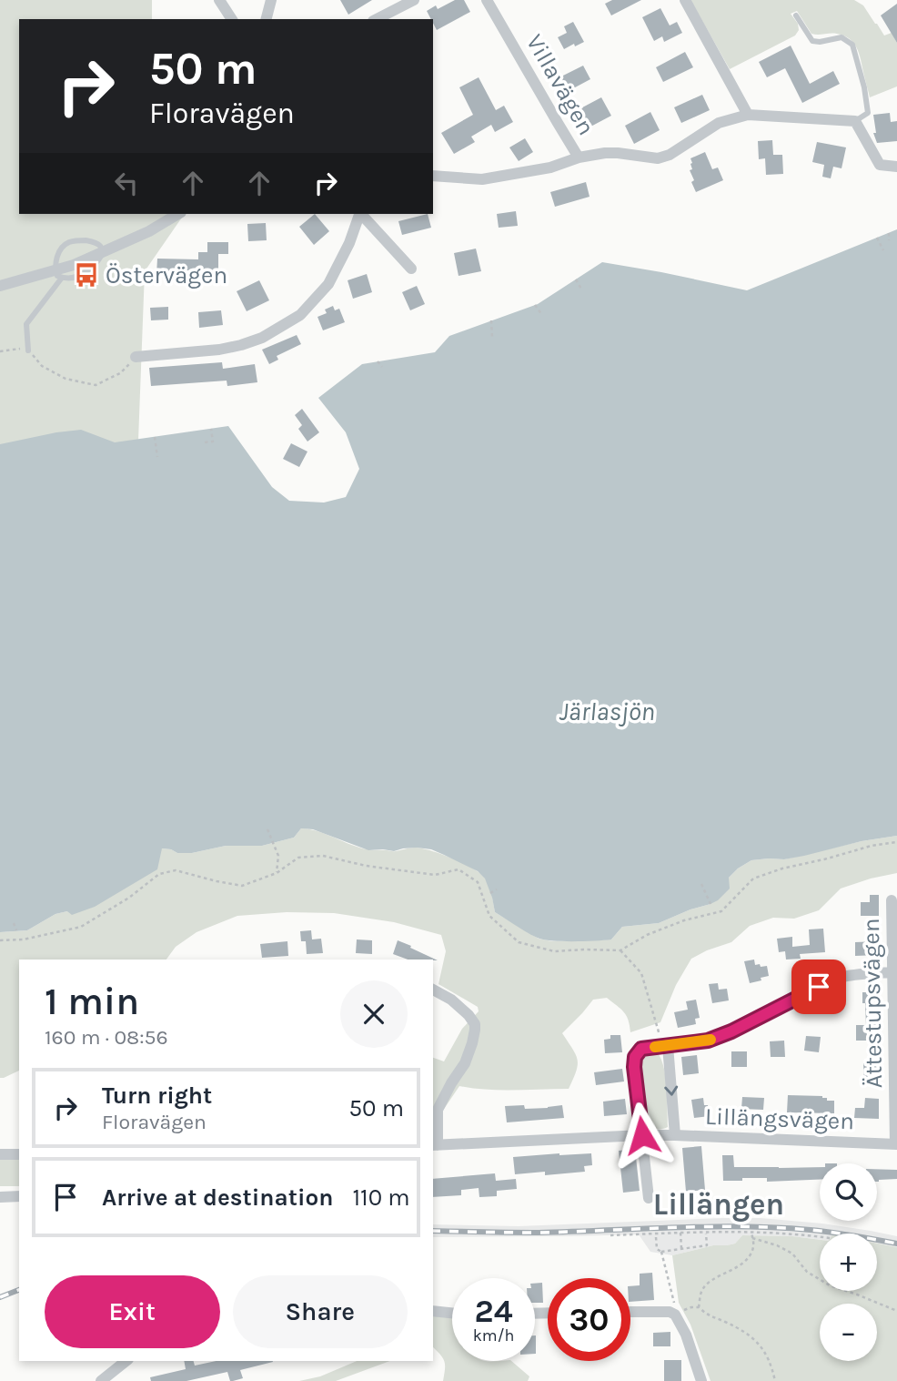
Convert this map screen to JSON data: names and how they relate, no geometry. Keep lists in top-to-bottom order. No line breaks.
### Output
{"streets":{"street":["Villavägen","Ättestupsvägen","Lillängsvägen"]},"crossings":[["Ättestupsvägen","Lillängsvägen"]],"districts":["Lillängen"],"water":["Järlasjön"],"places":{"bus stop":["Östervägen"]},"page":{"turn":["50 m","Floravägen"],"heading":["1 min","160 m · 08:56"],"list":[{"name":"Turn right","note":"Floravägen","value":"50 m"},{"name":"Arrive at destination","value":"110 m"}],"map_buttons":["+","−"],"buttons":["Exit","Share"],"speed":"24 km/h","limit":"30"}}
